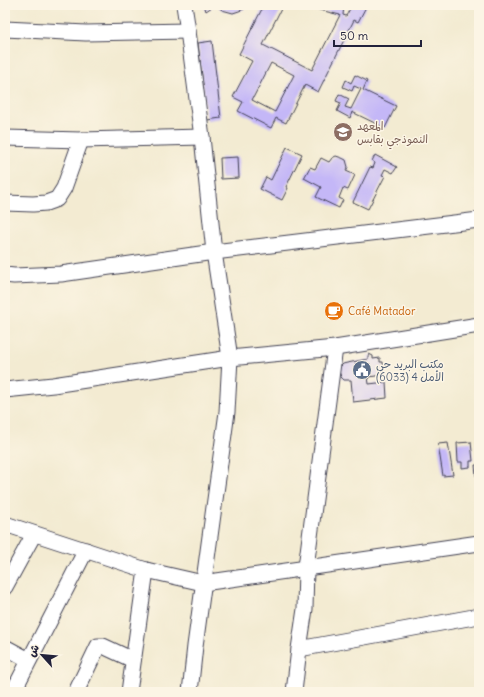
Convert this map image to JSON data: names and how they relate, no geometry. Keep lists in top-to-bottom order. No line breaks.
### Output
{"places":{"school or university":["المعهد النموذجي بقابس"],"cafe":["Café Matador"],"public building":["مكتب البريد حي الأمل 4 (6033)"]},"scale_bar":"50 m","north":"top left"}
